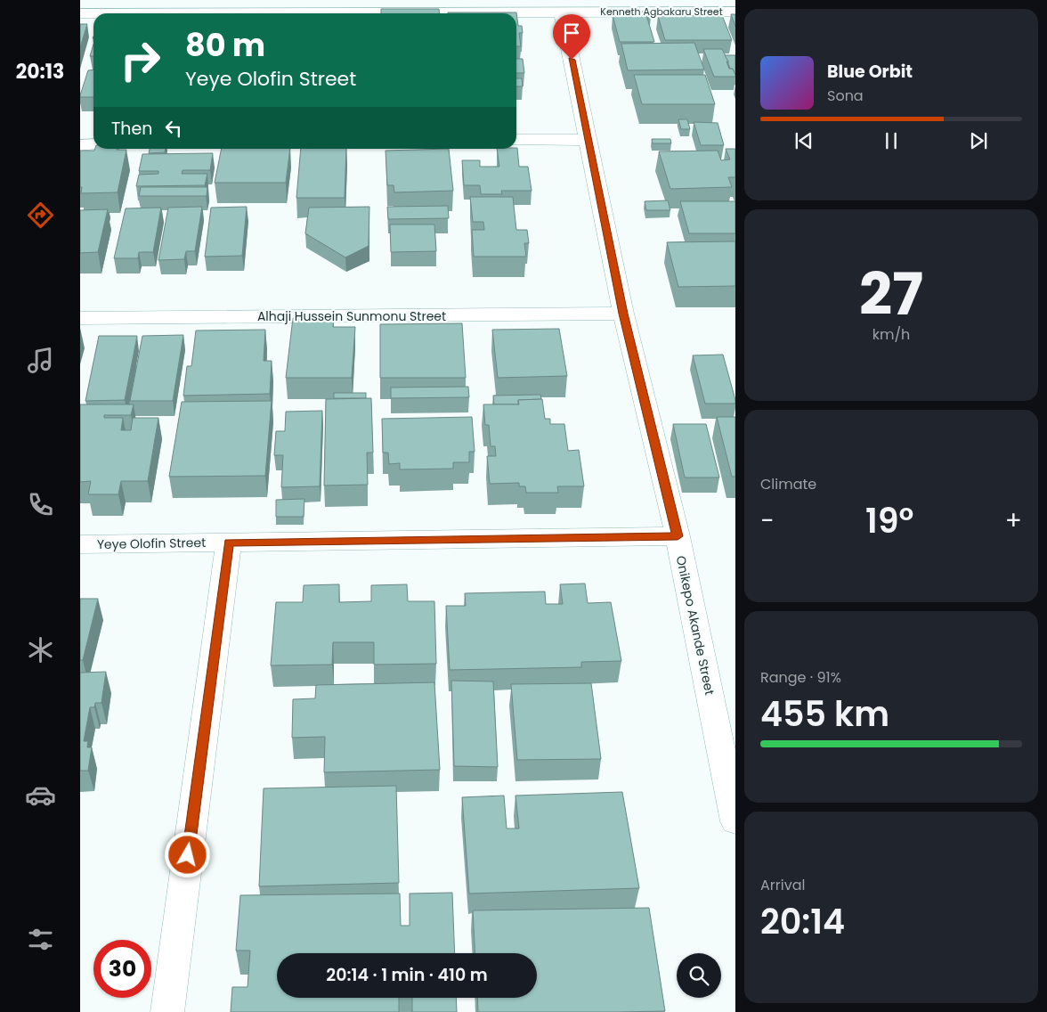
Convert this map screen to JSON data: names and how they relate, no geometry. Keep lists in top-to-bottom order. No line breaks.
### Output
{"streets":{"street":["Kenneth Agbakaru Street","Alhaji Hussein Sunmonu Street","Yeye Olofin Street","Onikepo Akande Street"]},"crossings":[["Kenneth Agbakaru Street","Onikepo Akande Street"],["Alhaji Hussein Sunmonu Street","Onikepo Akande Street"],["Yeye Olofin Street","Onikepo Akande Street"]],"page":{"tabs":"20:13","turn":["80 m","Yeye Olofin Street"],"song":["Blue Orbit","Sona"],"then":"Then","tile":[["27","km/h"],"Climate",["Range · 91%","455 km"],["Arrival","20:14"]],"heat":["−","19°","+"],"limit":"30","trip":"20:14 · 1 min · 410 m"}}
